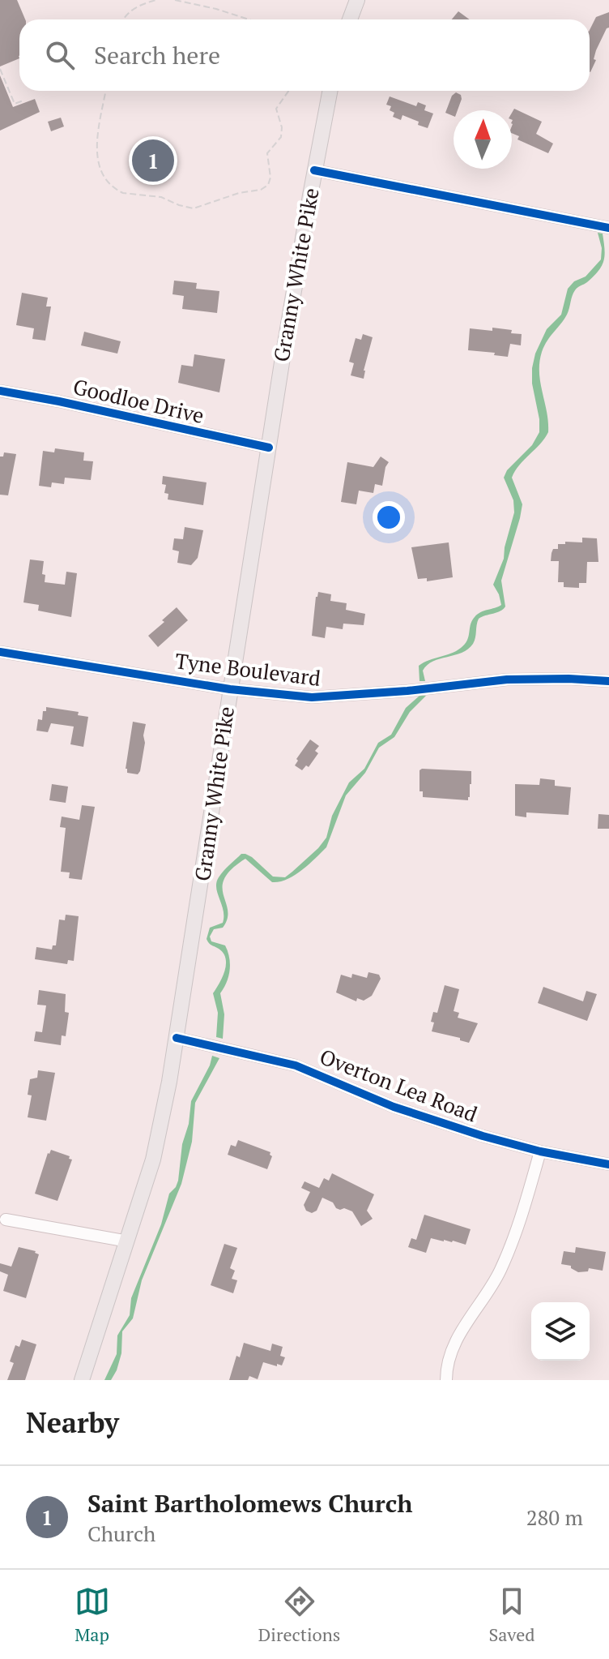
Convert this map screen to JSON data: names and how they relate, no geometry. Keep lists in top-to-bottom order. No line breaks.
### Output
{"streets":{"main road":["Granny White Pike"],"street":["Goodloe Drive","Tyne Boulevard","Overton Lea Road"]},"crossings":[["Granny White Pike","Goodloe Drive"],["Granny White Pike","Tyne Boulevard"],["Granny White Pike","Overton Lea Road"]],"north":"top","page":{"search":"Search here","pins":"1","heading":"Nearby","list":[{"mark":"1","name":"Saint Bartholomews Church","note":"Church","value":"280 m"}],"nav":["Map","Directions","Saved"]}}
